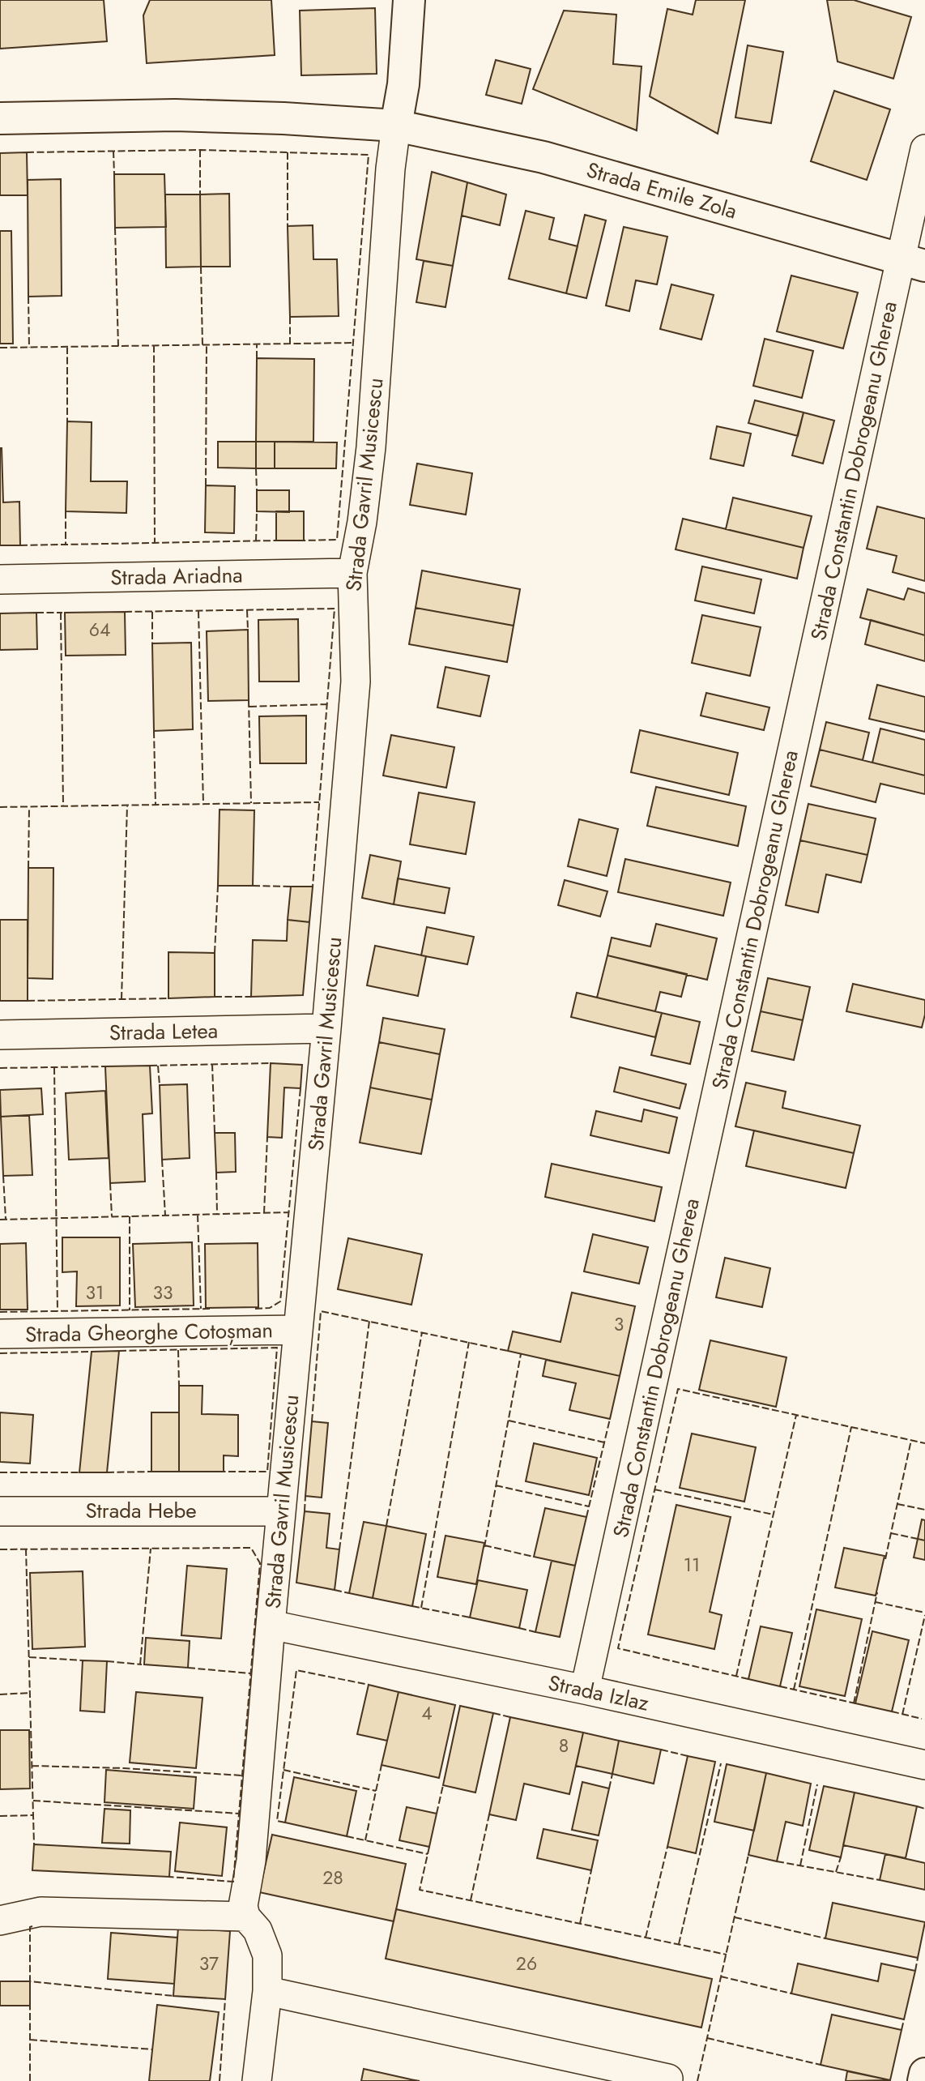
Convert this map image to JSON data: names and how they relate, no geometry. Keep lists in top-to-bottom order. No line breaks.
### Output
{"streets":{"main road":["Strada Emile Zola","Strada Gavril Musicescu"],"street":["Strada Constantin Dobrogeanu Gherea","Strada Ariadna","Strada Letea","Strada Gheorghe Cotoșman","Strada Hebe","Strada Izlaz"]},"crossings":[["Strada Emile Zola","Strada Constantin Dobrogeanu Gherea"],["Strada Emile Zola","Strada Gavril Musicescu"],["Strada Constantin Dobrogeanu Gherea","Strada Izlaz"],["Strada Gavril Musicescu","Strada Ariadna"],["Strada Gavril Musicescu","Strada Letea"],["Strada Gavril Musicescu","Strada Gheorghe Cotoșman"],["Strada Gavril Musicescu","Strada Hebe"],["Strada Gavril Musicescu","Strada Izlaz"]],"house_numbers":["64","31","33","3","11","4","8","28","37","26"]}
